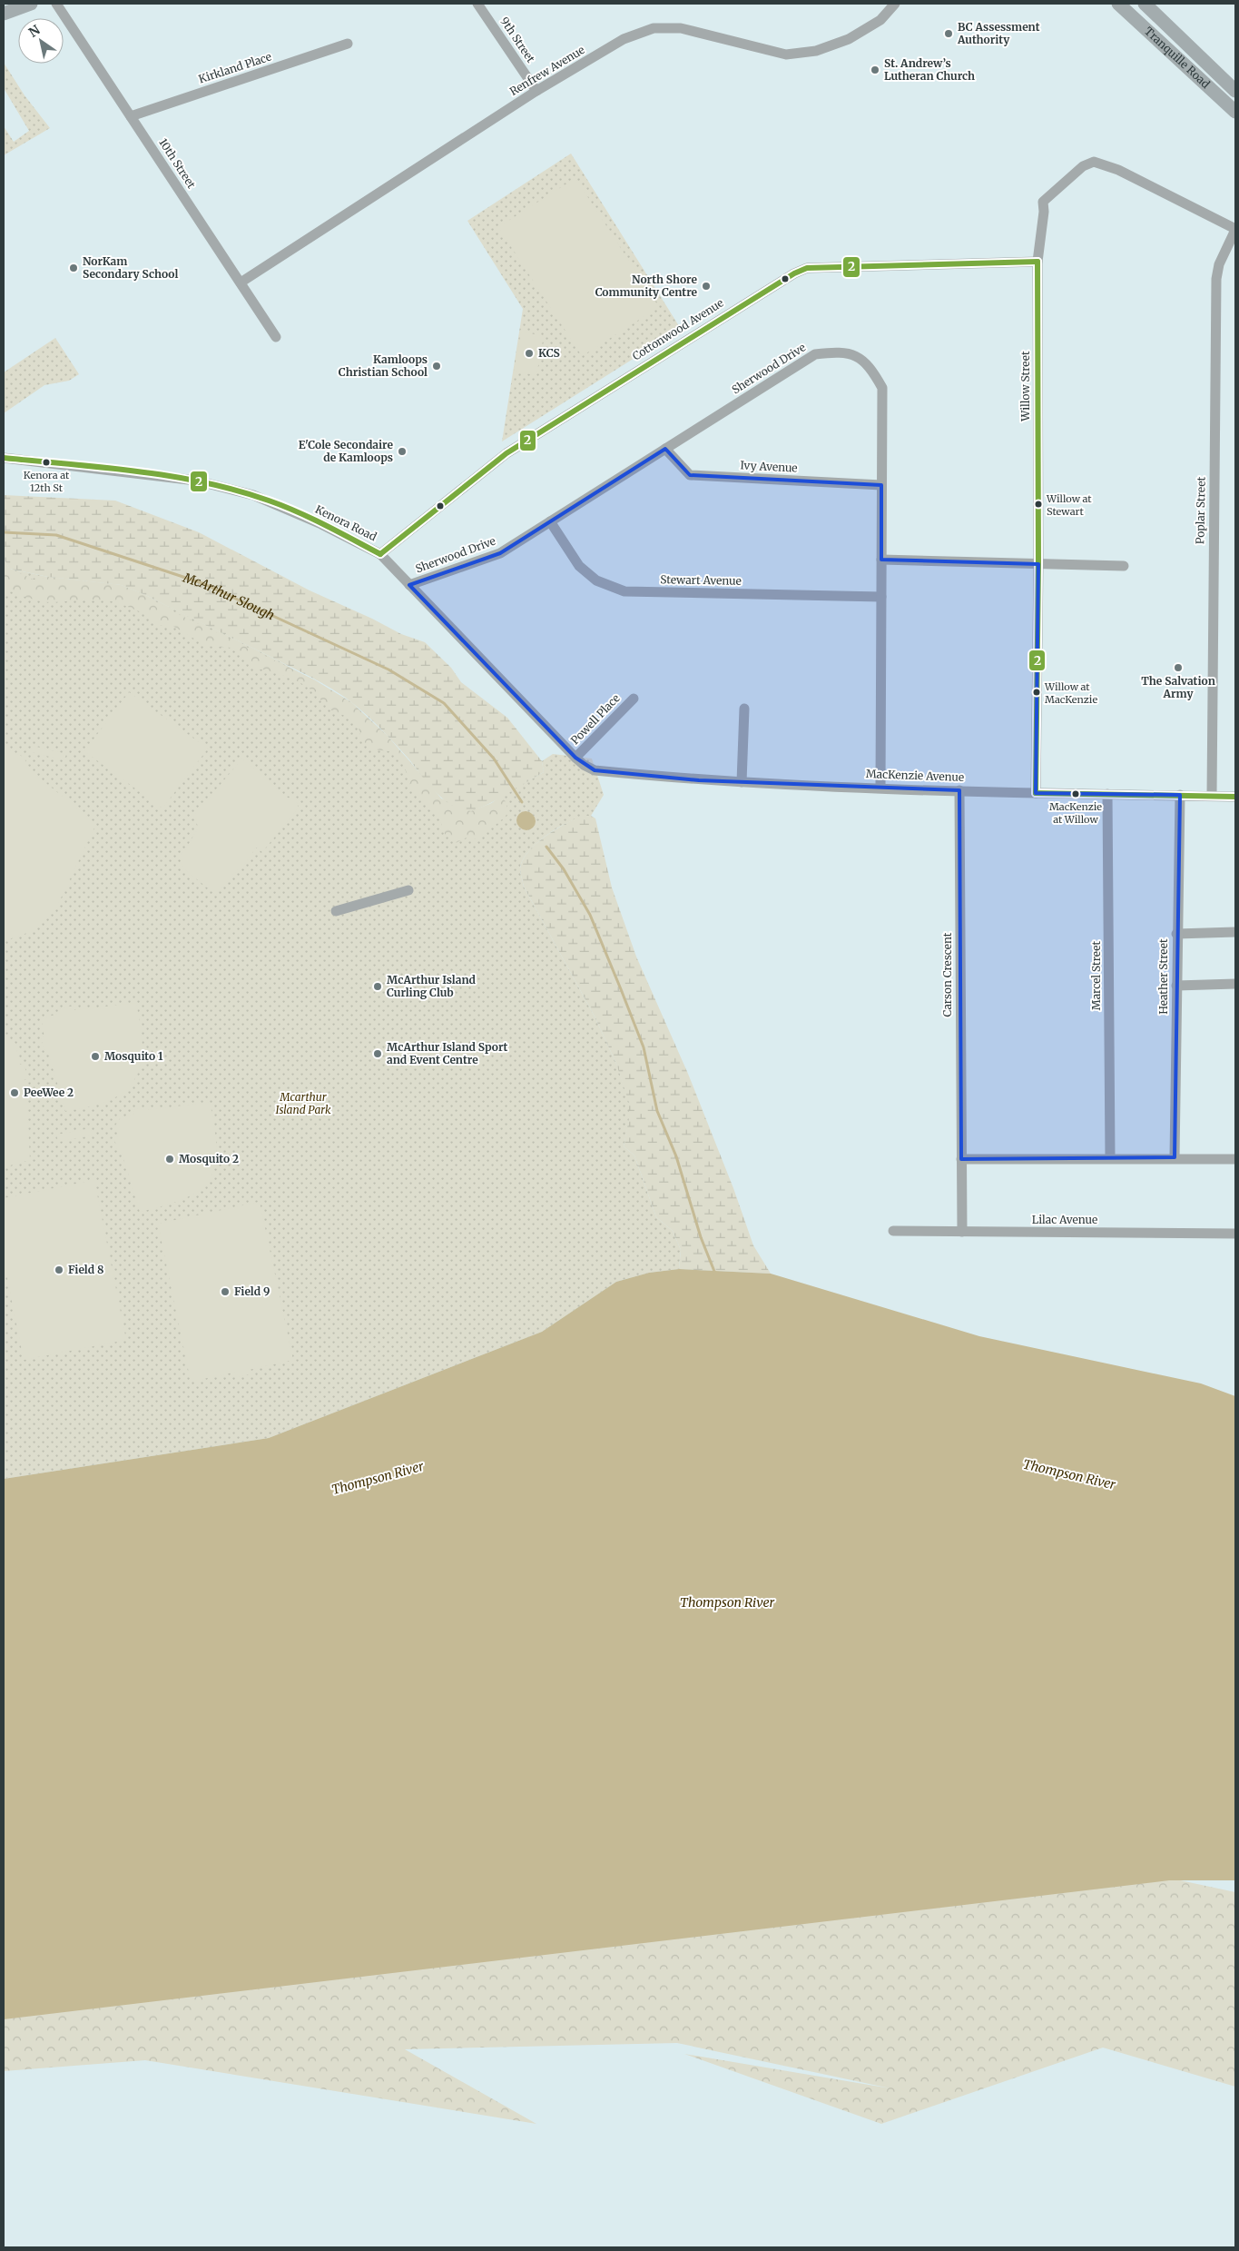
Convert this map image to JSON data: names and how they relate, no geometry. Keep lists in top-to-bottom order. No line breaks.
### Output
{"streets":{"main road":["Tranquille Road"],"street":["9th Street","Kirkland Place","Renfrew Avenue","10th Street","Cottonwood Avenue","Sherwood Drive","Willow Street","Ivy Avenue","Poplar Street","Kenora Road","Stewart Avenue","Powell Place","MacKenzie Avenue","Carson Crescent","Marcel Street","Heather Street","Lilac Avenue"]},"crossings":[["9th Street","Renfrew Avenue"],["Kirkland Place","10th Street"],["Renfrew Avenue","10th Street"],["Cottonwood Avenue","Willow Street"],["Cottonwood Avenue","Kenora Road"],["Sherwood Drive","Ivy Avenue"],["Sherwood Drive","Kenora Road"],["Sherwood Drive","Stewart Avenue"],["Sherwood Drive","MacKenzie Avenue"],["Willow Street","Poplar Street"],["Willow Street","MacKenzie Avenue"],["Poplar Street","MacKenzie Avenue"],["Kenora Road","Powell Place"],["Kenora Road","MacKenzie Avenue"],["MacKenzie Avenue","Carson Crescent"],["MacKenzie Avenue","Marcel Street"],["MacKenzie Avenue","Heather Street"],["Carson Crescent","Lilac Avenue"]],"water":["McArthur Slough","Thompson River"],"parks":["Mcarthur Island Park"],"places":["BC Assessment Authority","St. Andrew’s Lutheran Church","NorKam Secondary School","North Shore Community Centre","KCS","Kamloops Christian School","E'Cole Secondaire de Kamloops","Kenora at 12th St","Willow at Stewart","The Salvation Army","Willow at MacKenzie","MacKenzie at Willow","McArthur Island Curling Club","McArthur Island Sport and Event Centre","Mosquito 1","PeeWee 2","Mosquito 2","Field 8","Field 9"],"lines":["transit line 2"],"north":"top left"}
